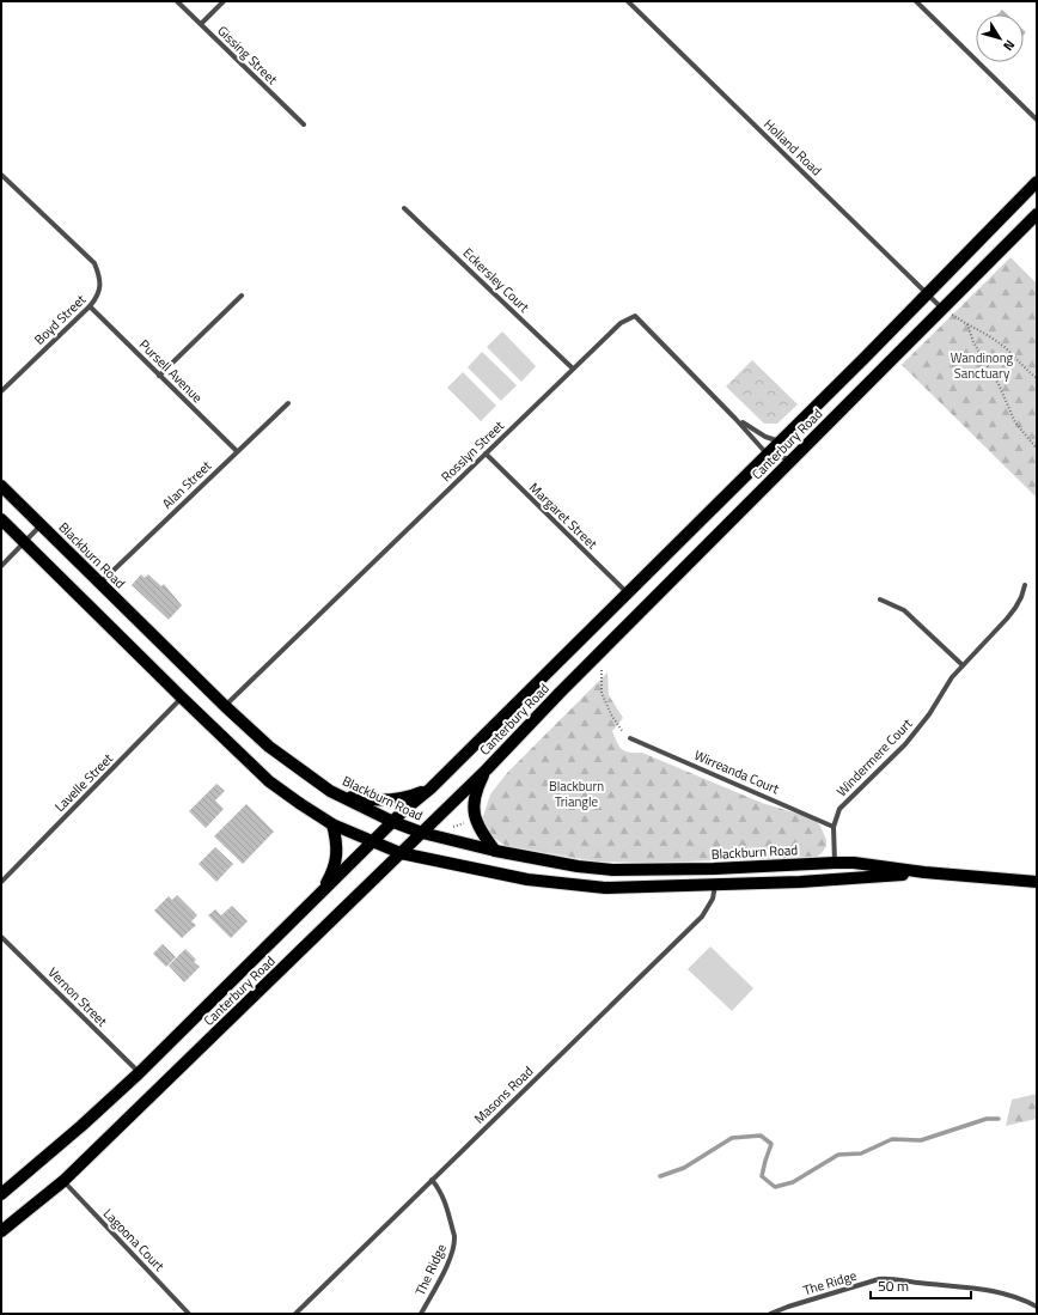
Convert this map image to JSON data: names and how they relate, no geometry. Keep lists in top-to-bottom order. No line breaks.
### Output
{"streets":{"main road":["Canterbury Road","Blackburn Road"],"street":["Gissing Street","Holland Road","Eckersley Court","Boyd Street","Pursell Avenue","Rosslyn Street","Alan Street","Margaret Street","Windermere Court","Wirreanda Court","Lavelle Street","Vernon Street","Masons Road","Lagoona Court","The Ridge"]},"crossings":[["Holland Road","Canterbury Road"],["Eckersley Court","Rosslyn Street"],["Boyd Street","Pursell Avenue"],["Pursell Avenue","Alan Street"],["Canterbury Road","Rosslyn Street"],["Canterbury Road","Margaret Street"],["Canterbury Road","Blackburn Road"],["Canterbury Road","Vernon Street"],["Canterbury Road","Lagoona Court"],["Rosslyn Street","Margaret Street"],["Rosslyn Street","Blackburn Road"],["Alan Street","Blackburn Road"],["Blackburn Road","Windermere Court"],["Blackburn Road","Lavelle Street"],["Blackburn Road","Masons Road"],["Windermere Court","Wirreanda Court"],["Masons Road","The Ridge"]],"parks":["Wandinong Sanctuary","Blackburn Triangle"],"scale_bar":"50 m","north":"bottom right"}
